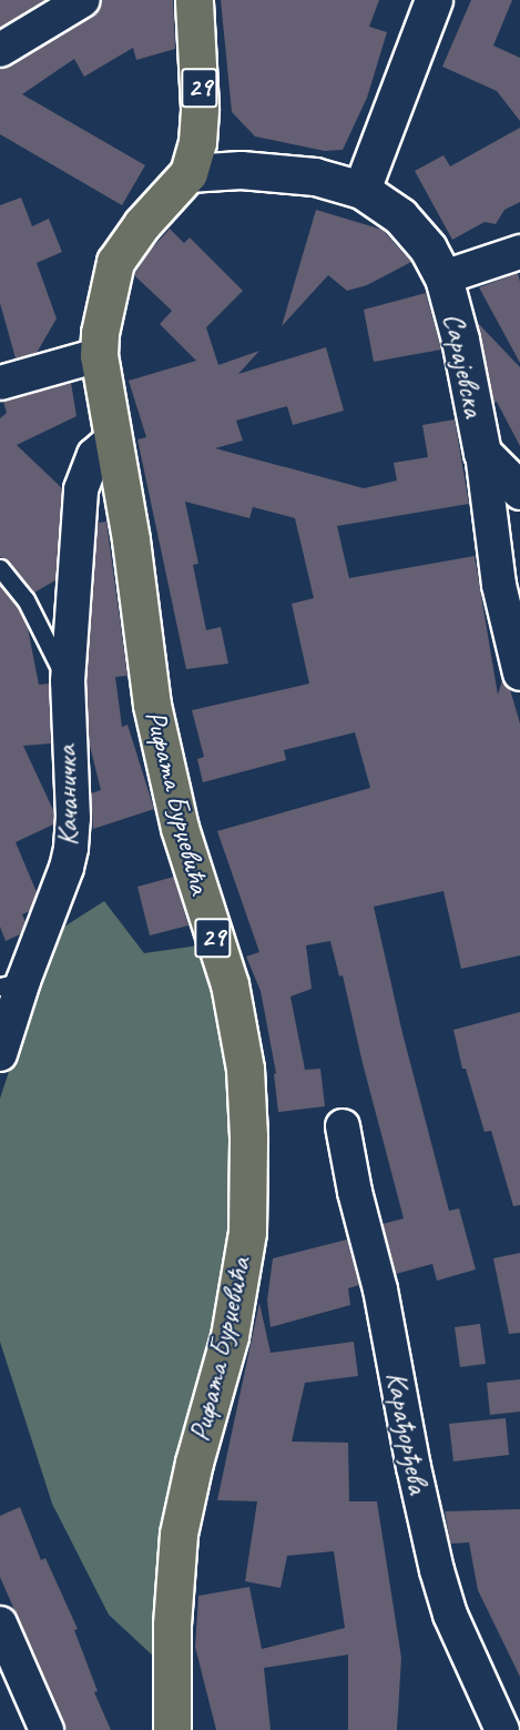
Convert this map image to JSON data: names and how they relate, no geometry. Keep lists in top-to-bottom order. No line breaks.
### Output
{"streets":{"main road":["29","Рифата Бурџевића"],"street":["Сарајевска","Качаничка","Карађорђева"]},"crossings":[["29","Сарајевска"],["29","Рифата Бурџевића"],["Сарајевска","Рифата Бурџевића"],["Качаничка","Рифата Бурџевића"]]}
